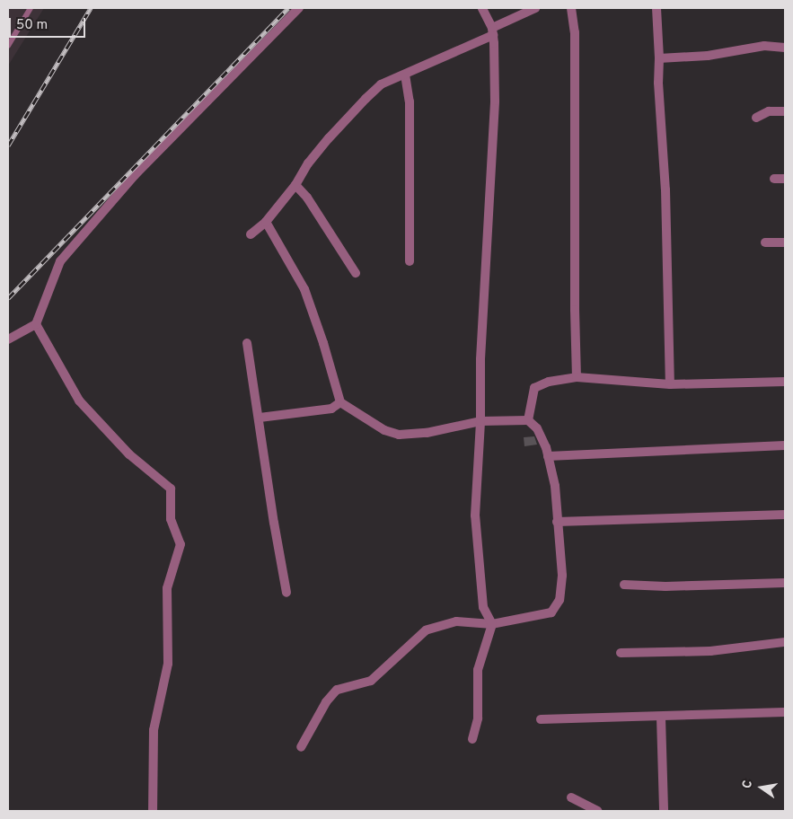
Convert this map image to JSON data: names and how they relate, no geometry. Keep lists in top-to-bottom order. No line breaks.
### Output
{"scale_bar":"50 m","north":"left"}
